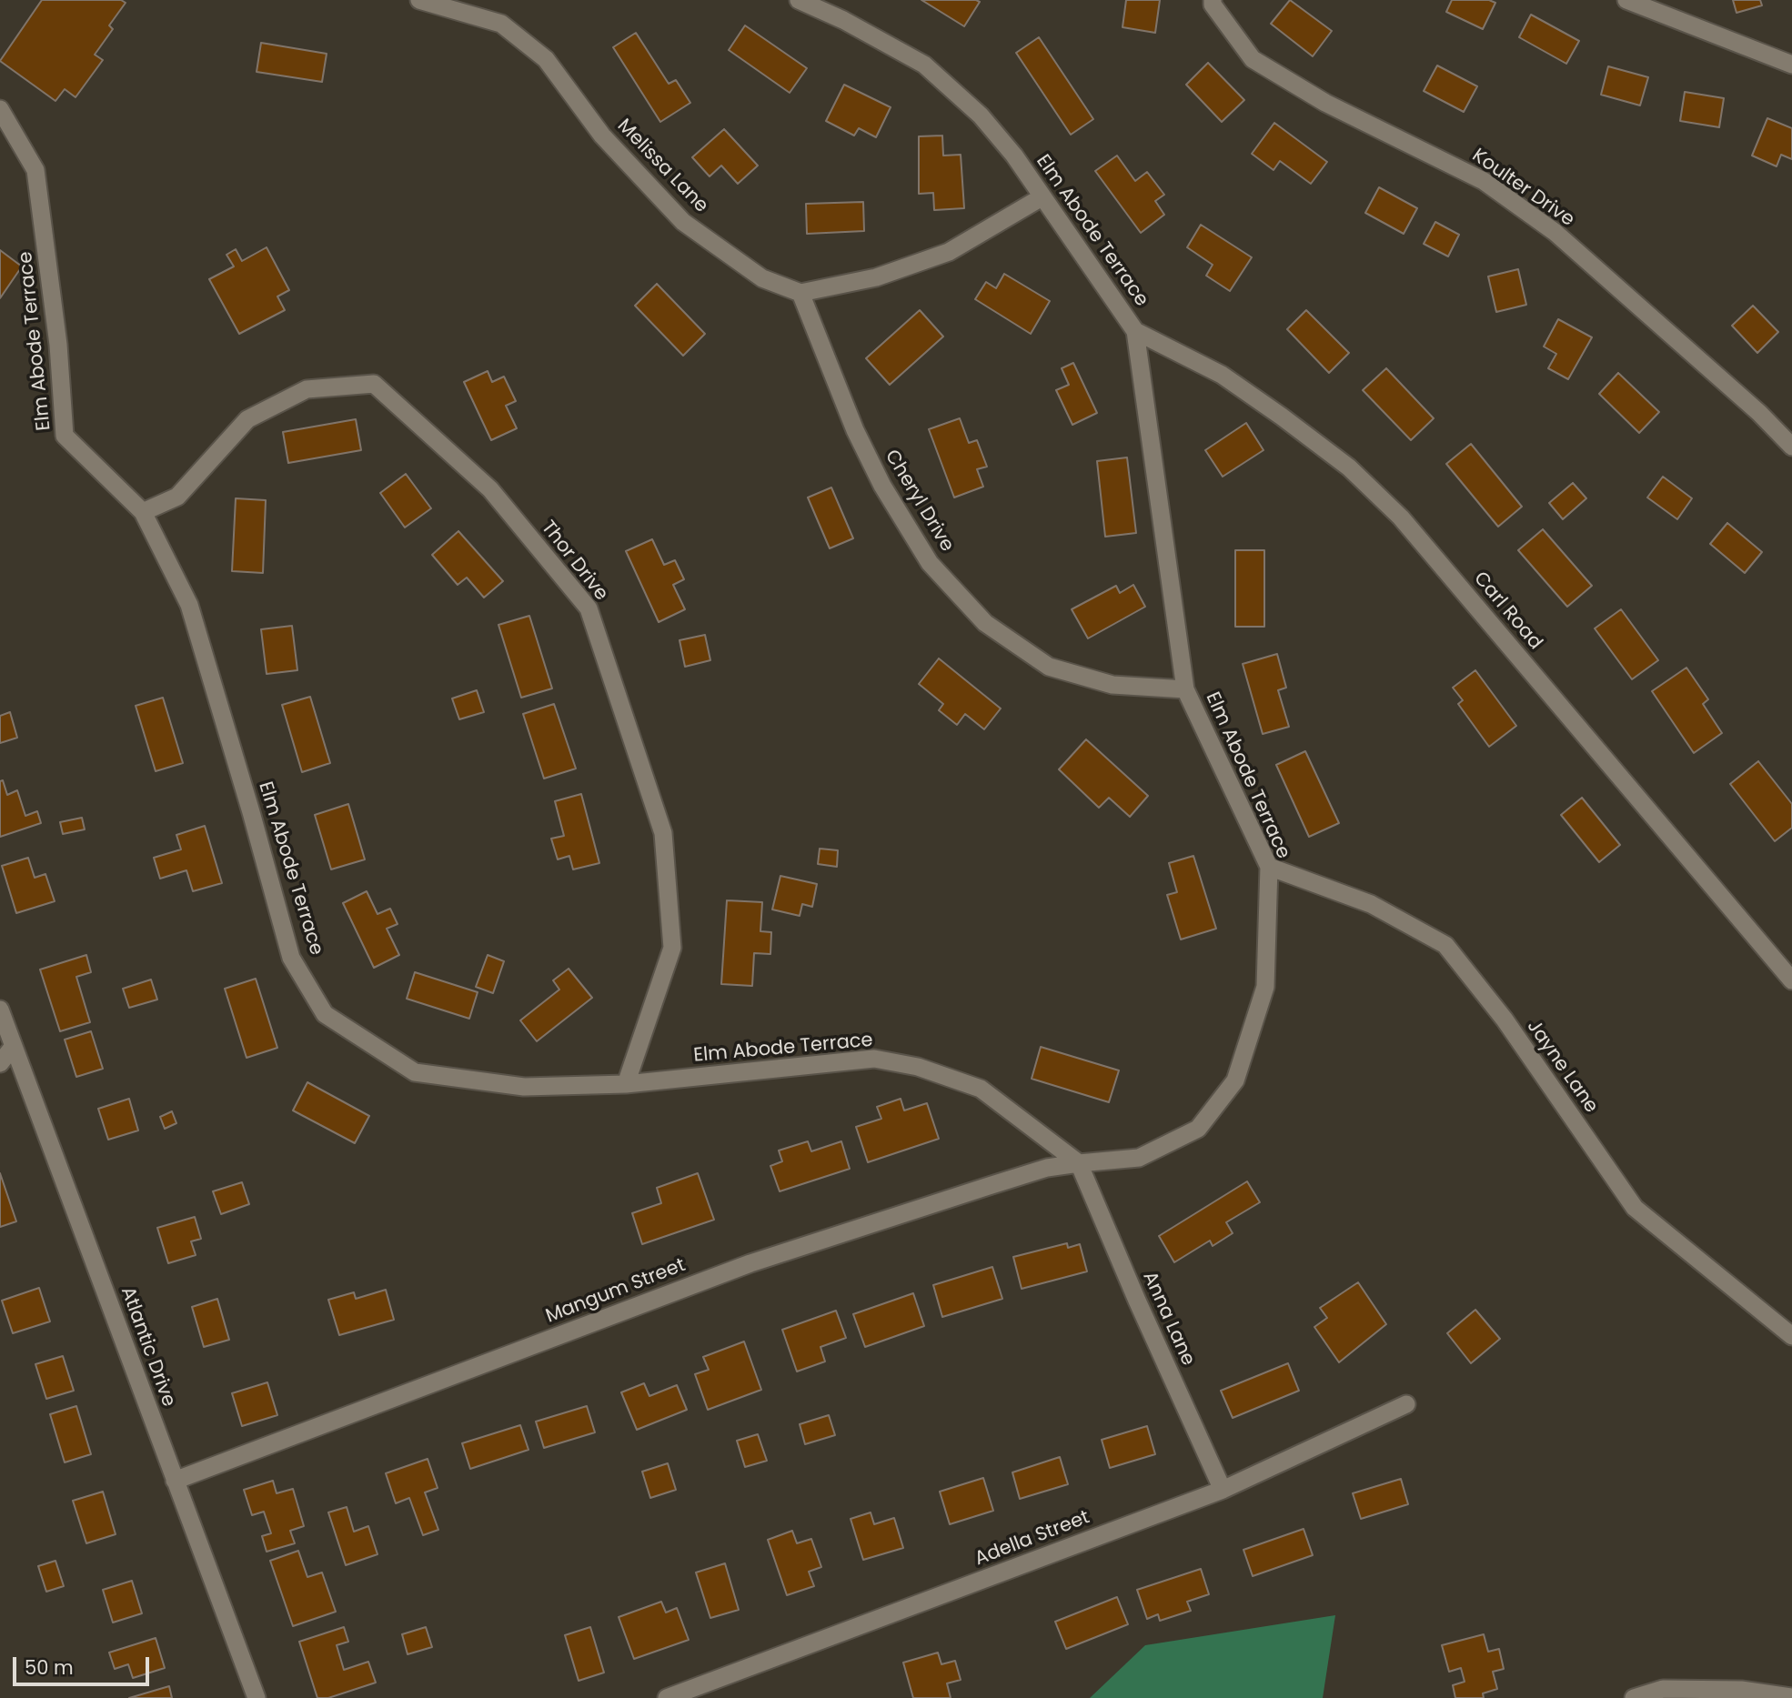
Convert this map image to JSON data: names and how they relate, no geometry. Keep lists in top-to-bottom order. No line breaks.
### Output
{"streets":{"street":["Melissa Lane","Koulter Drive","Elm Abode Terrace","Cheryl Drive","Thor Drive","Carl Road","Jayne Lane","Mangum Street","Anna Lane","Atlantic Drive","Adella Street"]},"crossings":[["Melissa Lane","Cheryl Drive"],["Elm Abode Terrace","Cheryl Drive"],["Elm Abode Terrace","Thor Drive"],["Elm Abode Terrace","Carl Road"],["Elm Abode Terrace","Jayne Lane"],["Elm Abode Terrace","Mangum Street"],["Elm Abode Terrace","Anna Lane"],["Mangum Street","Anna Lane"],["Mangum Street","Atlantic Drive"],["Anna Lane","Adella Street"]],"scale_bar":"50 m"}
